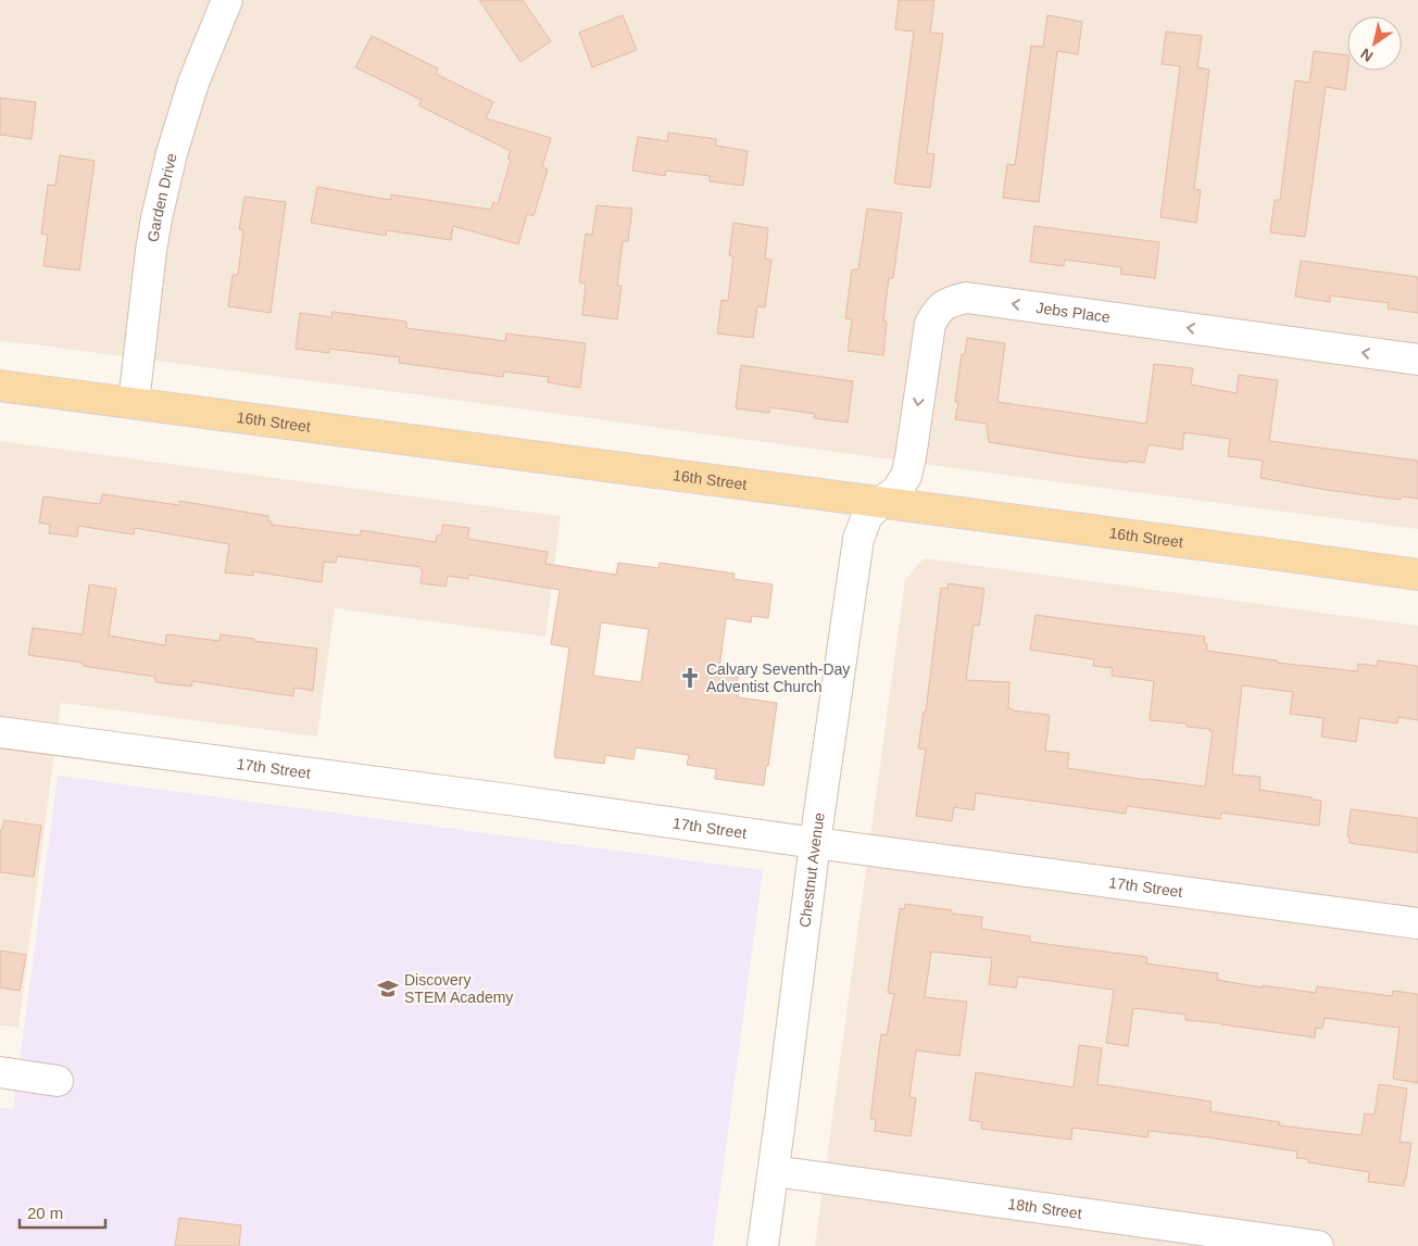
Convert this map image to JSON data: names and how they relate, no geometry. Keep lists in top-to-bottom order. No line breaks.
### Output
{"streets":{"main road":["16th Street"],"street":["Garden Drive","Jebs Place","17th Street","Chestnut Avenue","18th Street"]},"crossings":[["Garden Drive","16th Street"],["Jebs Place","16th Street"],["Jebs Place","Chestnut Avenue"],["16th Street","Chestnut Avenue"],["17th Street","Chestnut Avenue"],["Chestnut Avenue","18th Street"]],"places":{"church":["Calvary Seventh-Day Adventist Church"],"school or university":["Discovery STEM Academy"]},"scale_bar":"20 m","north":"bottom left"}
